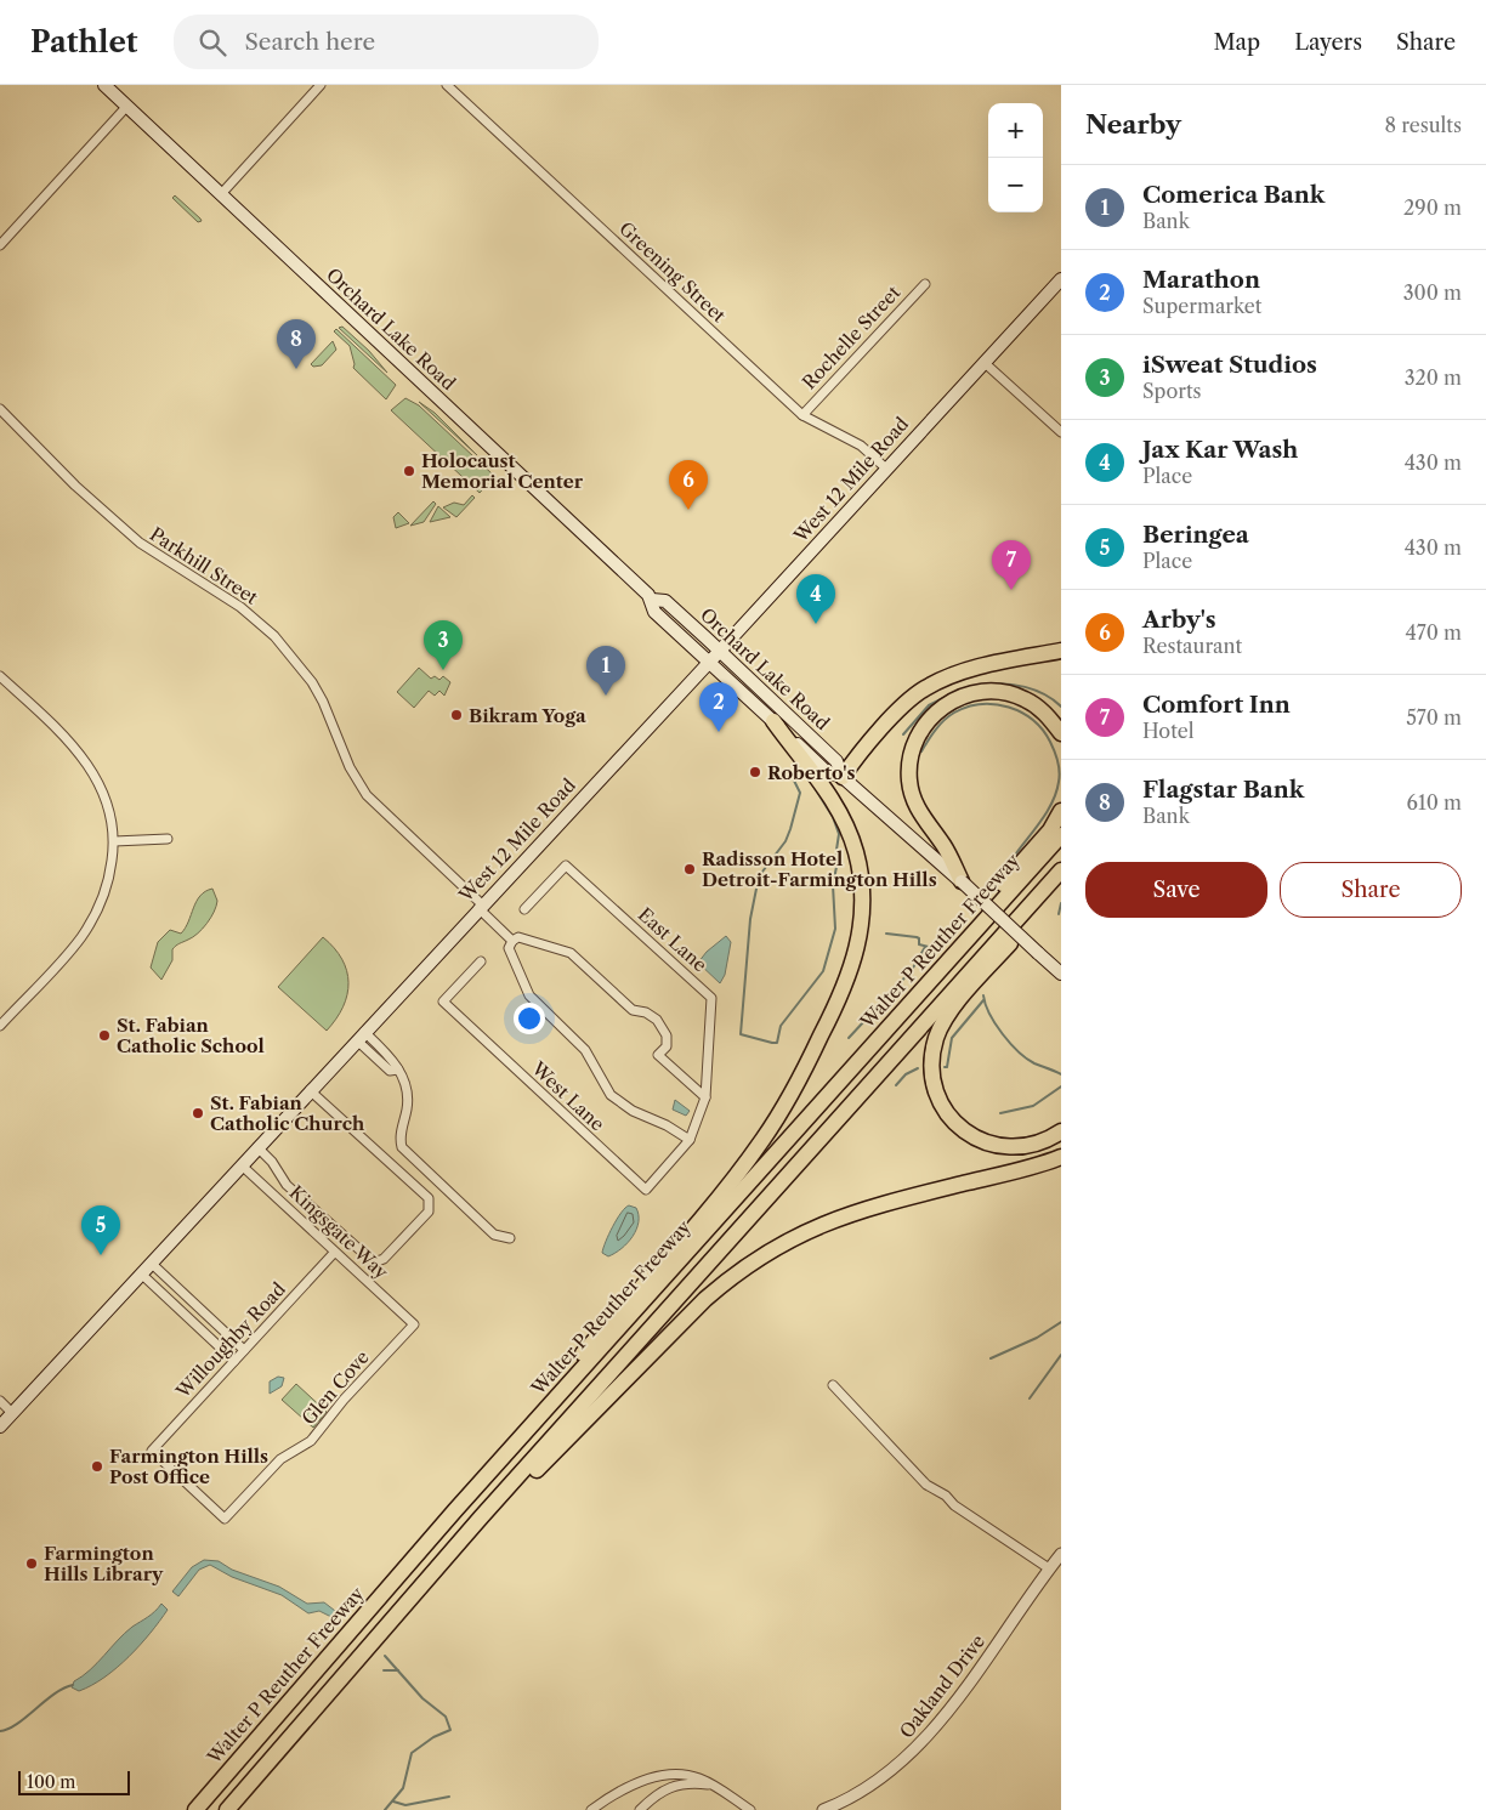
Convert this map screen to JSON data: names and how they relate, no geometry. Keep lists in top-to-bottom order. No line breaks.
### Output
{"streets":{"highway":["Walter P Reuther Freeway"],"main road":["Orchard Lake Road","West 12 Mile Road"],"street":["Greening Street","Rochelle Street","Parkhill Street","East Lane","West Lane","Kingsgate Way","Willoughby Road","Glen Cove","Oakland Drive"]},"crossings":[["Greening Street","Rochelle Street"],["Greening Street","West 12 Mile Road"],["Orchard Lake Road","West 12 Mile Road"],["West 12 Mile Road","Parkhill Street"],["West 12 Mile Road","Kingsgate Way"],["East Lane","West Lane"],["Kingsgate Way","Willoughby Road"],["Kingsgate Way","Glen Cove"],["Willoughby Road","Glen Cove"]],"places":["Holocaust Memorial Center","Bikram Yoga","Roberto's","Radisson Hotel Detroit-Farmington Hills","St. Fabian Catholic School","St. Fabian Catholic Church","Farmington Hills Post Office","Farmington Hills Library"],"scale_bar":"100 m","page":{"header":"Pathlet","search":"Search here","nav":["Map","Layers","Share"],"heading":["Nearby","8 results"],"map_buttons":["+","−"],"list":[{"mark":"1","name":"Comerica Bank","note":"Bank","value":"290 m"},{"mark":"2","name":"Marathon","note":"Supermarket","value":"300 m"},{"mark":"3","name":"iSweat Studios","note":"Sports","value":"320 m"},{"mark":"4","name":"Jax Kar Wash","note":"Place","value":"430 m"},{"mark":"5","name":"Beringea","note":"Place","value":"430 m"},{"mark":"6","name":"Arby's","note":"Restaurant","value":"470 m"},{"mark":"7","name":"Comfort Inn","note":"Hotel","value":"570 m"},{"mark":"8","name":"Flagstar Bank","note":"Bank","value":"610 m"}],"pins":["8","6","7","4","3","1","2","5"],"buttons":["Save","Share"],"scale":"100 m"}}
